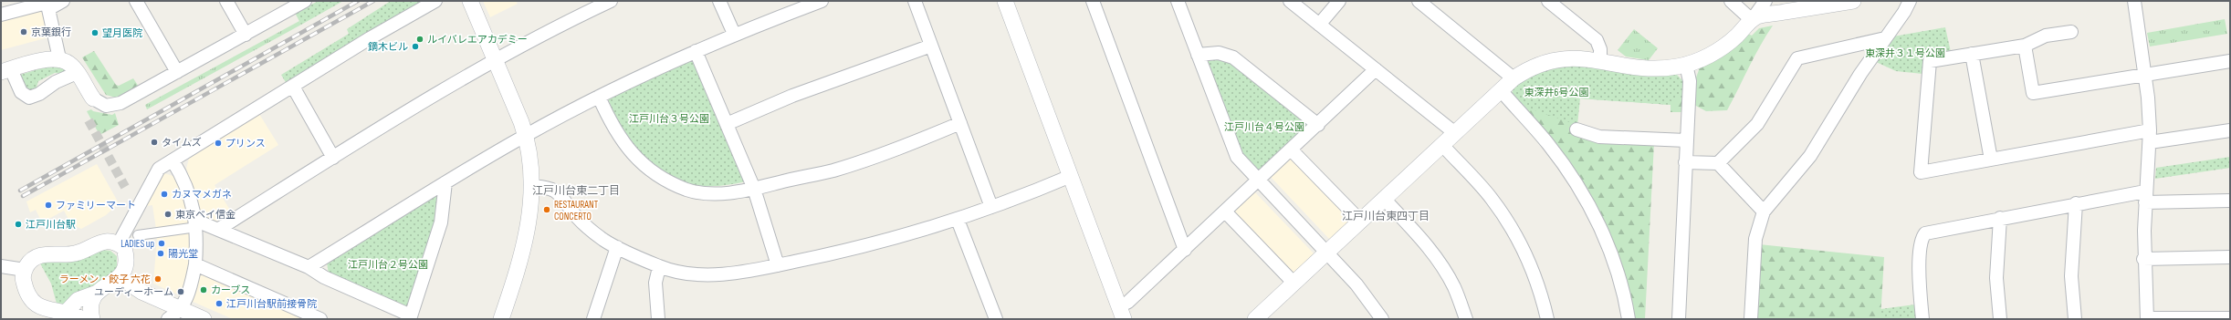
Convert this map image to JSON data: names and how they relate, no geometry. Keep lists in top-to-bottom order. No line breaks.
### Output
{"districts":["江戸川台東二丁目","江戸川台東四丁目"],"parks":["東深井３１号公園","東深井6号公園","江戸川台３号公園","江戸川台４号公園","江戸川台２号公園"],"places":["京葉銀行","望月医院","ルイバレエアカデミー","鏑木ビル","タイムズ","プリンス","カヌマメガネ","ファミリーマート","RESTAURANT CONCERTO","東京ベイ信金","江戸川台駅","LADIES up","陽光堂","ラーメン・餃子 六花","カーブス","ユーディーホーム","江戸川台駅前接骨院"]}
